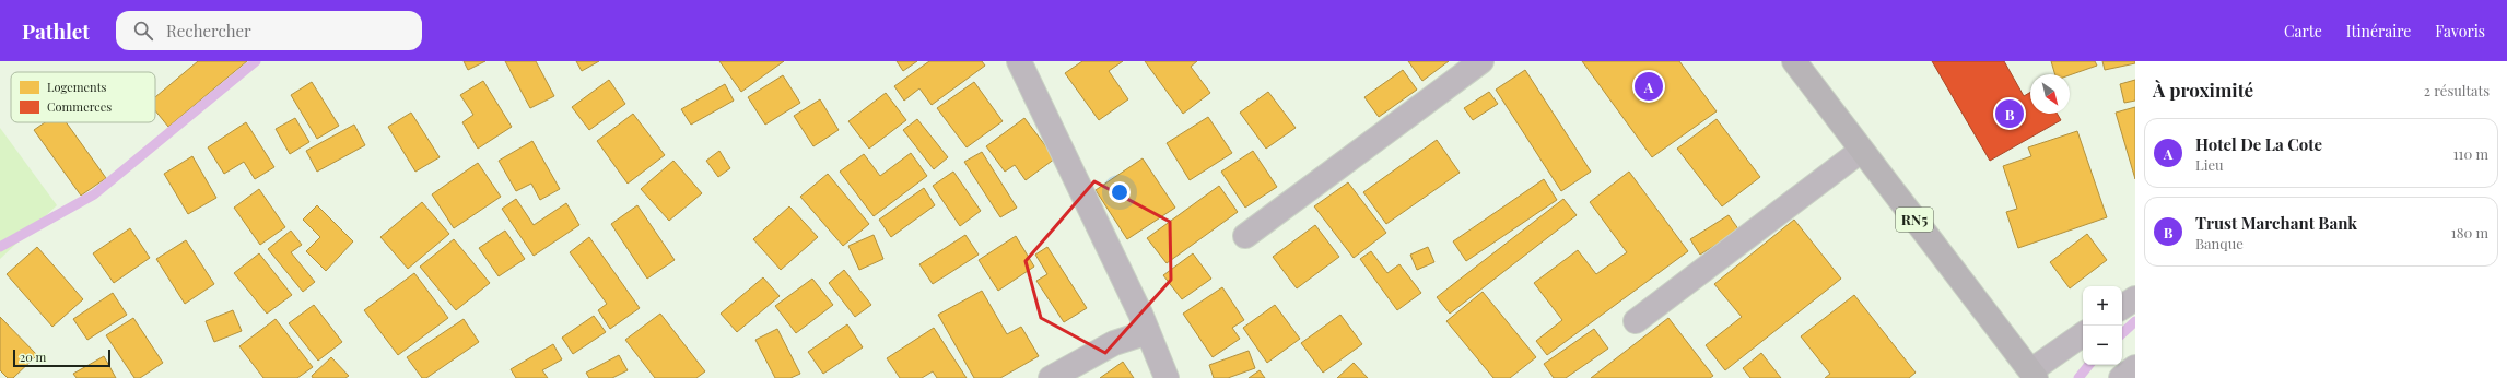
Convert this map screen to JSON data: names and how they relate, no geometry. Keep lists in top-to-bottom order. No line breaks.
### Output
{"streets":{"highway":["RN5"]},"legend":["Logements","Commerces"],"scale_bar":"20 m","north":"bottom right","page":{"header":"Pathlet","search":"Rechercher","nav":["Carte","Itinéraire","Favoris"],"heading":["À proximité","2 résultats"],"pins":["A","B"],"list":[{"mark":"A","name":"Hotel De La Cote","note":"Lieu","value":"110 m"},{"mark":"B","name":"Trust Marchant Bank","note":"Banque","value":"180 m"}],"map_buttons":["+","−"],"scale":"20 m"}}
